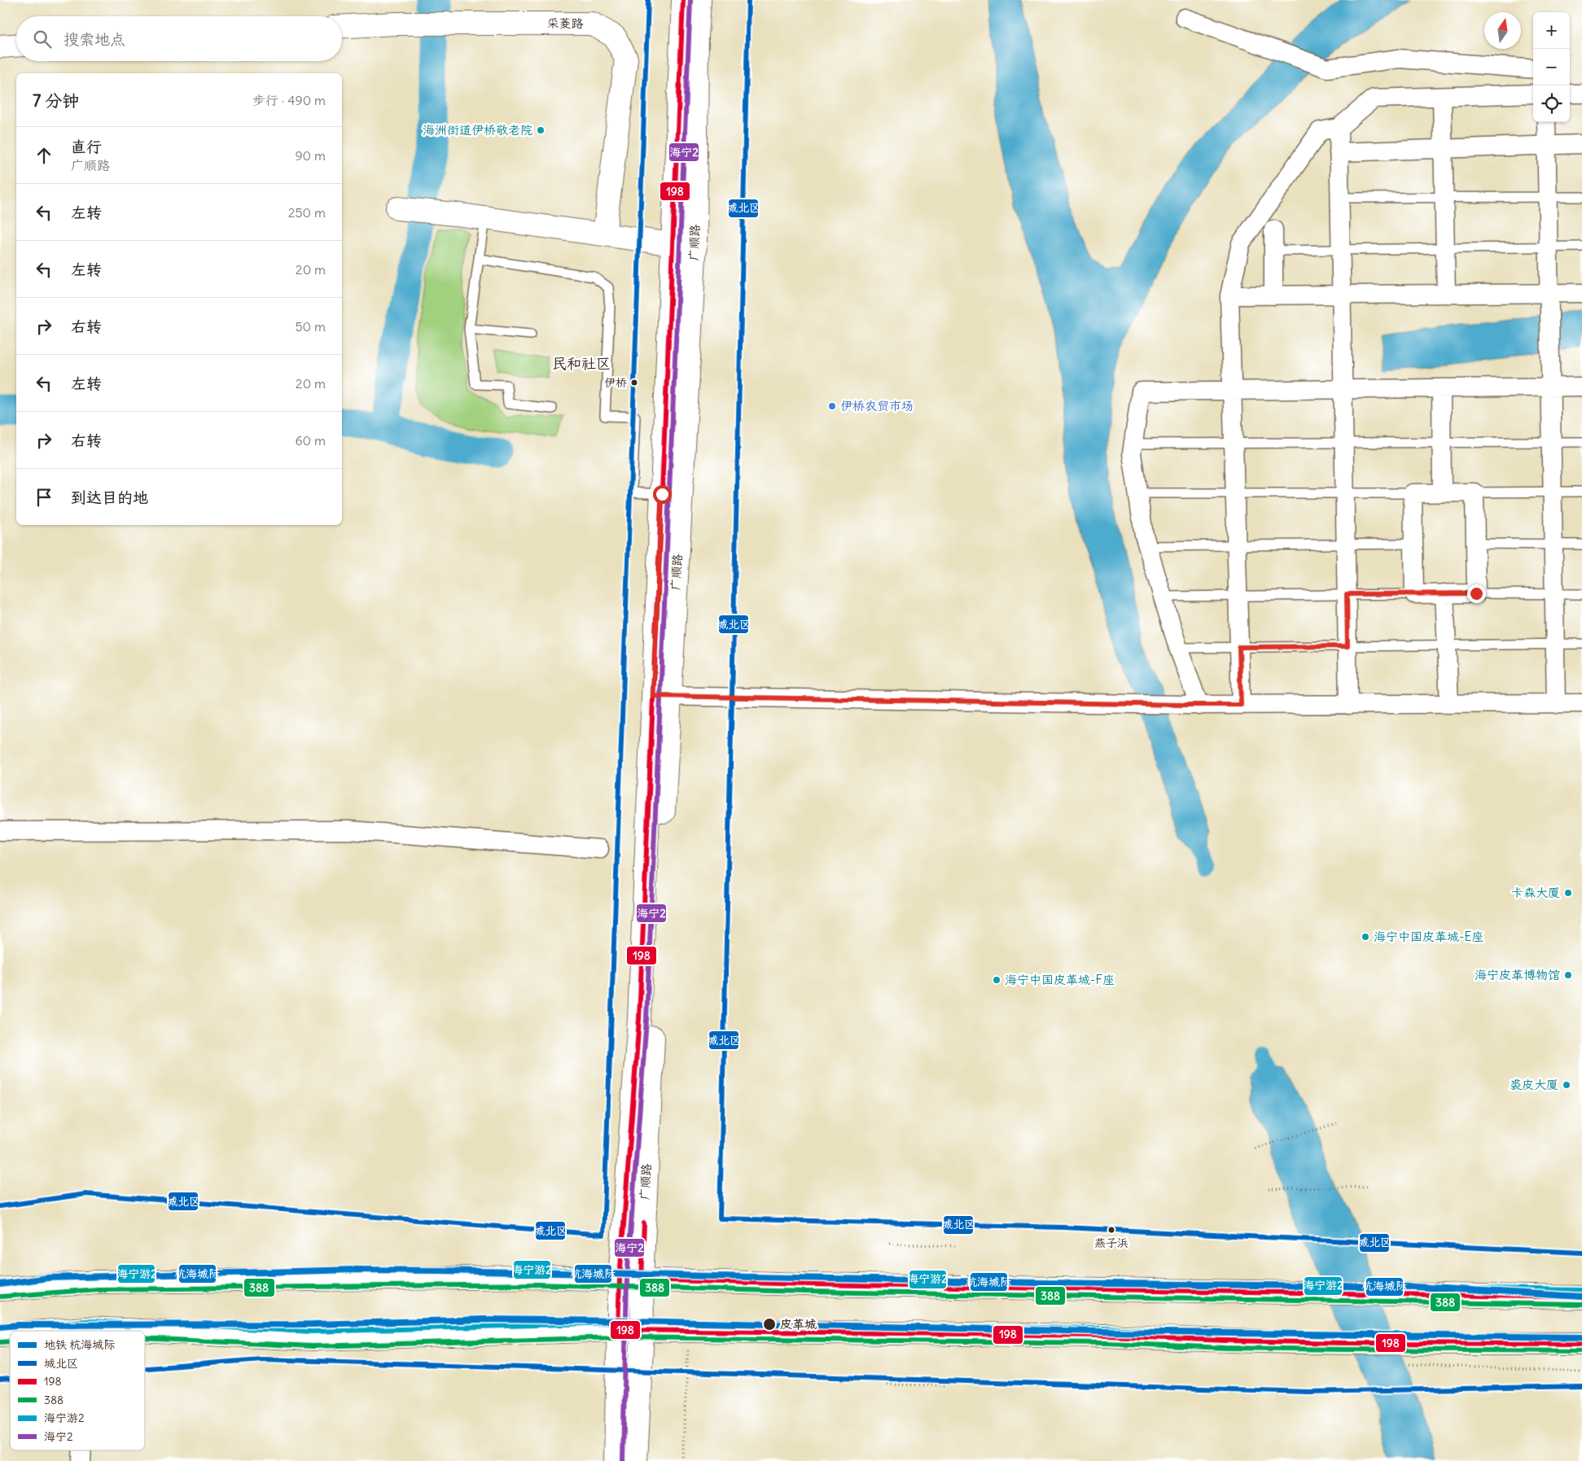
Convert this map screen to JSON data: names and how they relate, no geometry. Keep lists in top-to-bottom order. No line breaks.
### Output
{"streets":{"main road":["采菱路","广顺路"]},"districts":["民和社区"],"places":["海洲街道伊桥敬老院","伊桥","伊桥农贸市场","卡森大厦","海宁中国皮革城-E座","海宁皮革博物馆","海宁中国皮革城-F座","裘皮大厦","燕子浜","皮革城"],"lines":["transit line 城北区","transit line 198","transit line 海宁2","metro line 杭海城际","transit line 海宁游2","transit line 388"],"legend":["地铁 杭海城际","城北区","198","388","海宁游2","海宁2"],"north":"top","page":{"map_buttons":["+","−"],"search":"搜索地点","heading":["7 分钟","步行 · 490 m"],"list":[["直行","广顺路","90 m"],["左转","250 m"],["左转","20 m"],["右转","50 m"],["左转","20 m"],["右转","60 m"],"到达目的地"]}}
